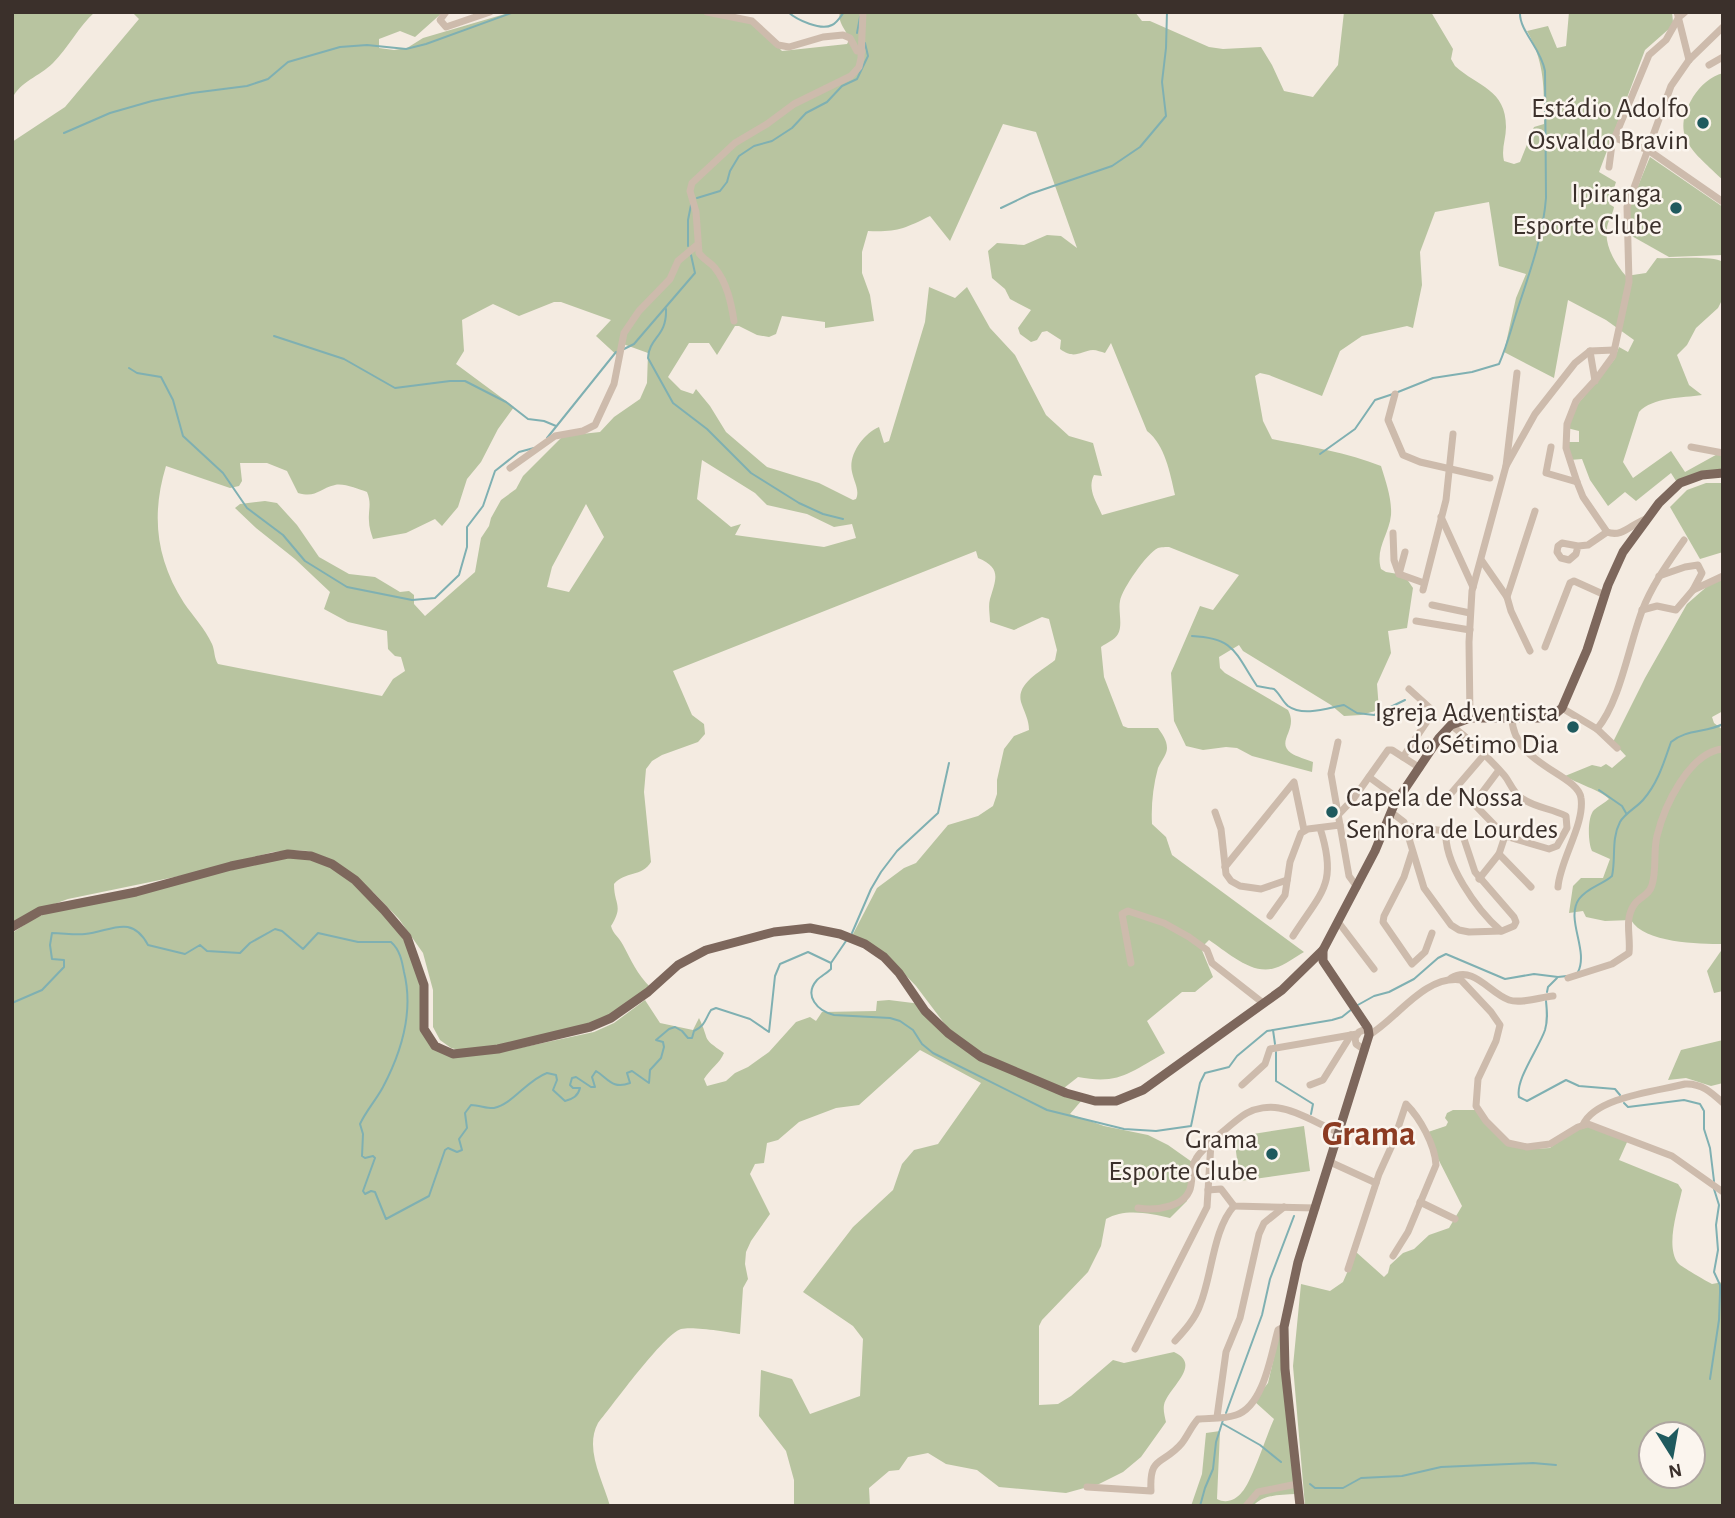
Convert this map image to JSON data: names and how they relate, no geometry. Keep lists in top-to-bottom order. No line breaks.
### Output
{"districts":["Grama"],"places":["Estádio Adolfo Osvaldo Bravin","Ipiranga Esporte Clube","Igreja Adventista do Sétimo Dia","Capela de Nossa Senhora de Lourdes","Grama Esporte Clube"],"north":"bottom"}
